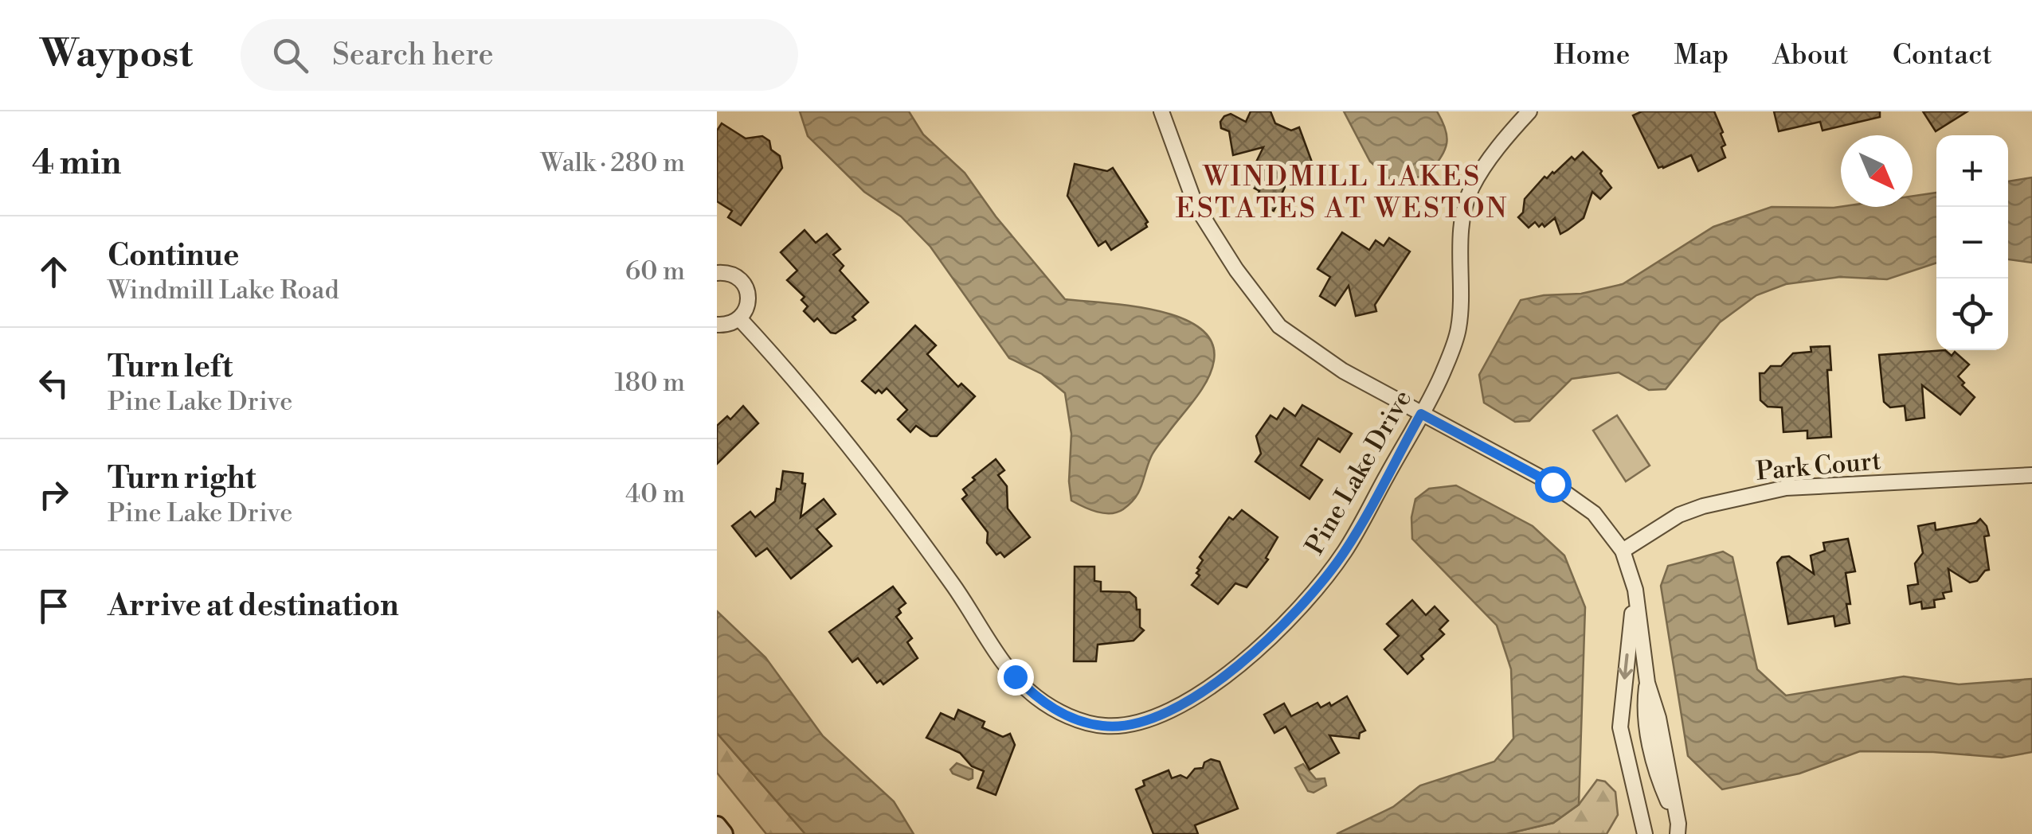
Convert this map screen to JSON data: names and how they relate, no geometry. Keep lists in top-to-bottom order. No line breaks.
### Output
{"streets":{"street":["Park Court","Pine Lake Drive"]},"districts":["WINDMILL LAKES ESTATES AT WESTON"],"north":"bottom right","page":{"header":"Waypost","search":"Search here","nav":["Home","Map","About","Contact"],"heading":["4 min","Walk · 280 m"],"map_buttons":["+","−"],"list":[["Continue","Windmill Lake Road","60 m"],["Turn left","Pine Lake Drive","180 m"],["Turn right","Pine Lake Drive","40 m"],"Arrive at destination"]}}
